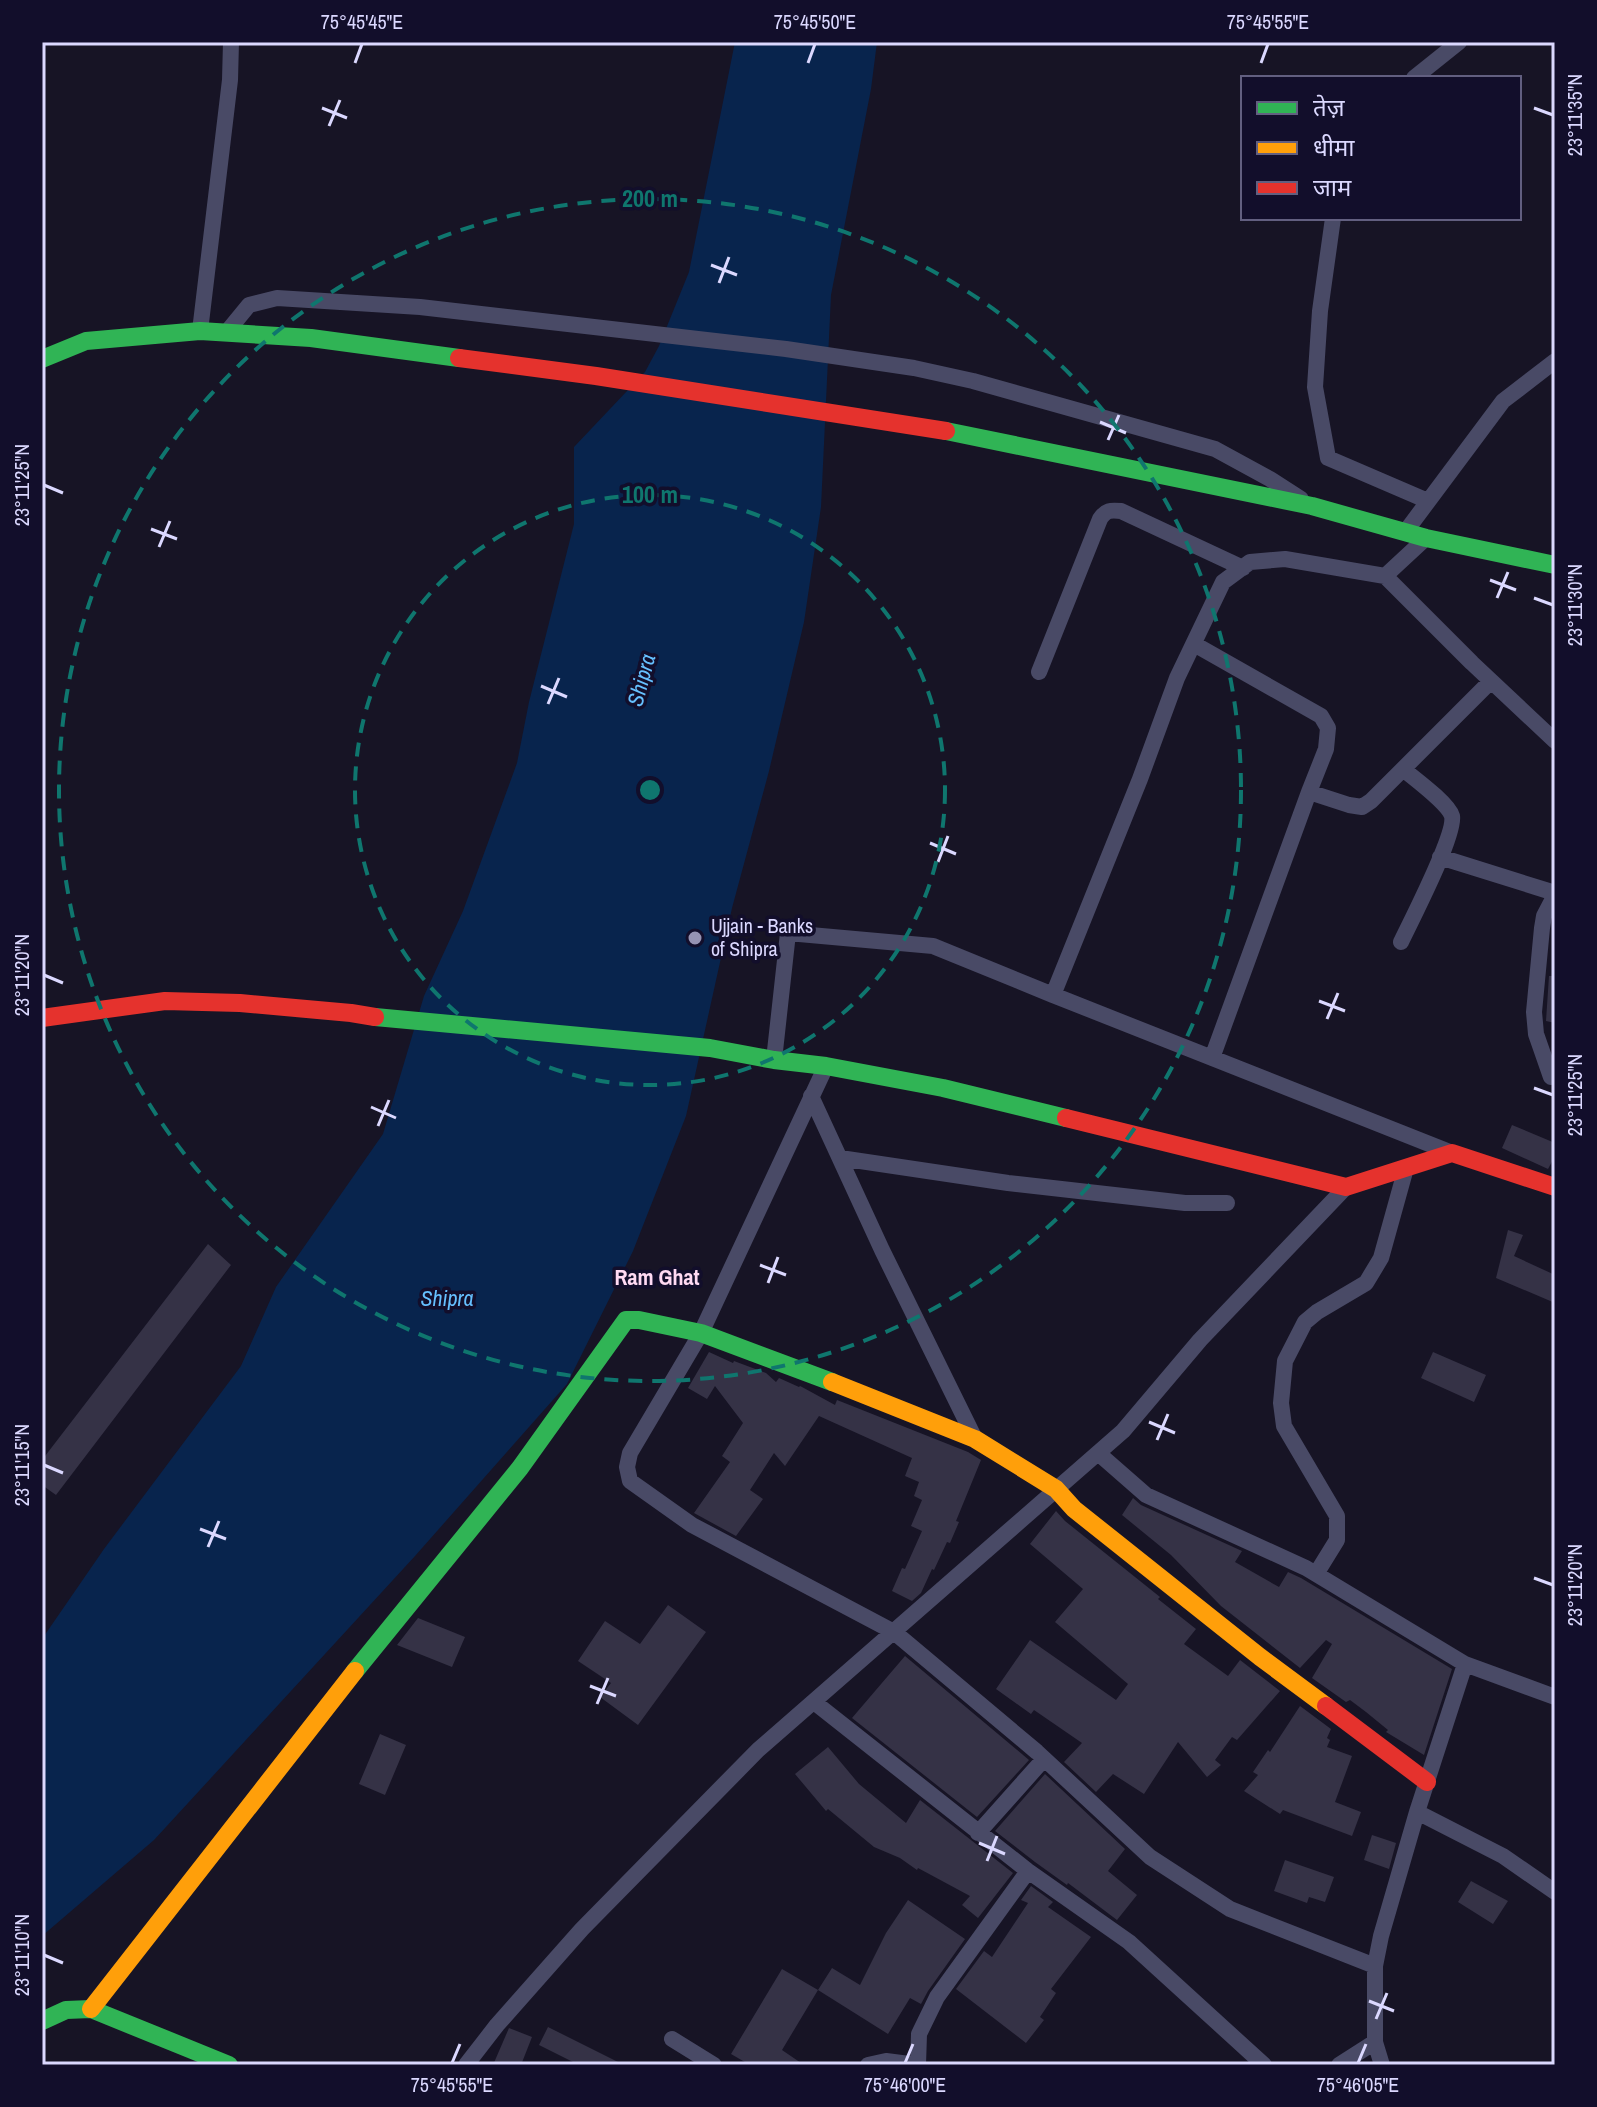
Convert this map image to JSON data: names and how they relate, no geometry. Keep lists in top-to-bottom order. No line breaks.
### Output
{"districts":["Ram Ghat"],"water":["Shipra"],"places":["Ujjain - Banks of Shipra"],"legend":["तेज़","धीमा","जाम"],"coordinates":["75°45'45\"E","75°45'50\"E","75°45'55\"E","23°11'35\"N","23°11'25\"N","23°11'30\"N","23°11'20\"N","23°11'15\"N","23°11'10\"N","75°46'00\"E","75°46'05\"E"],"rings":["200 m","100 m"]}
